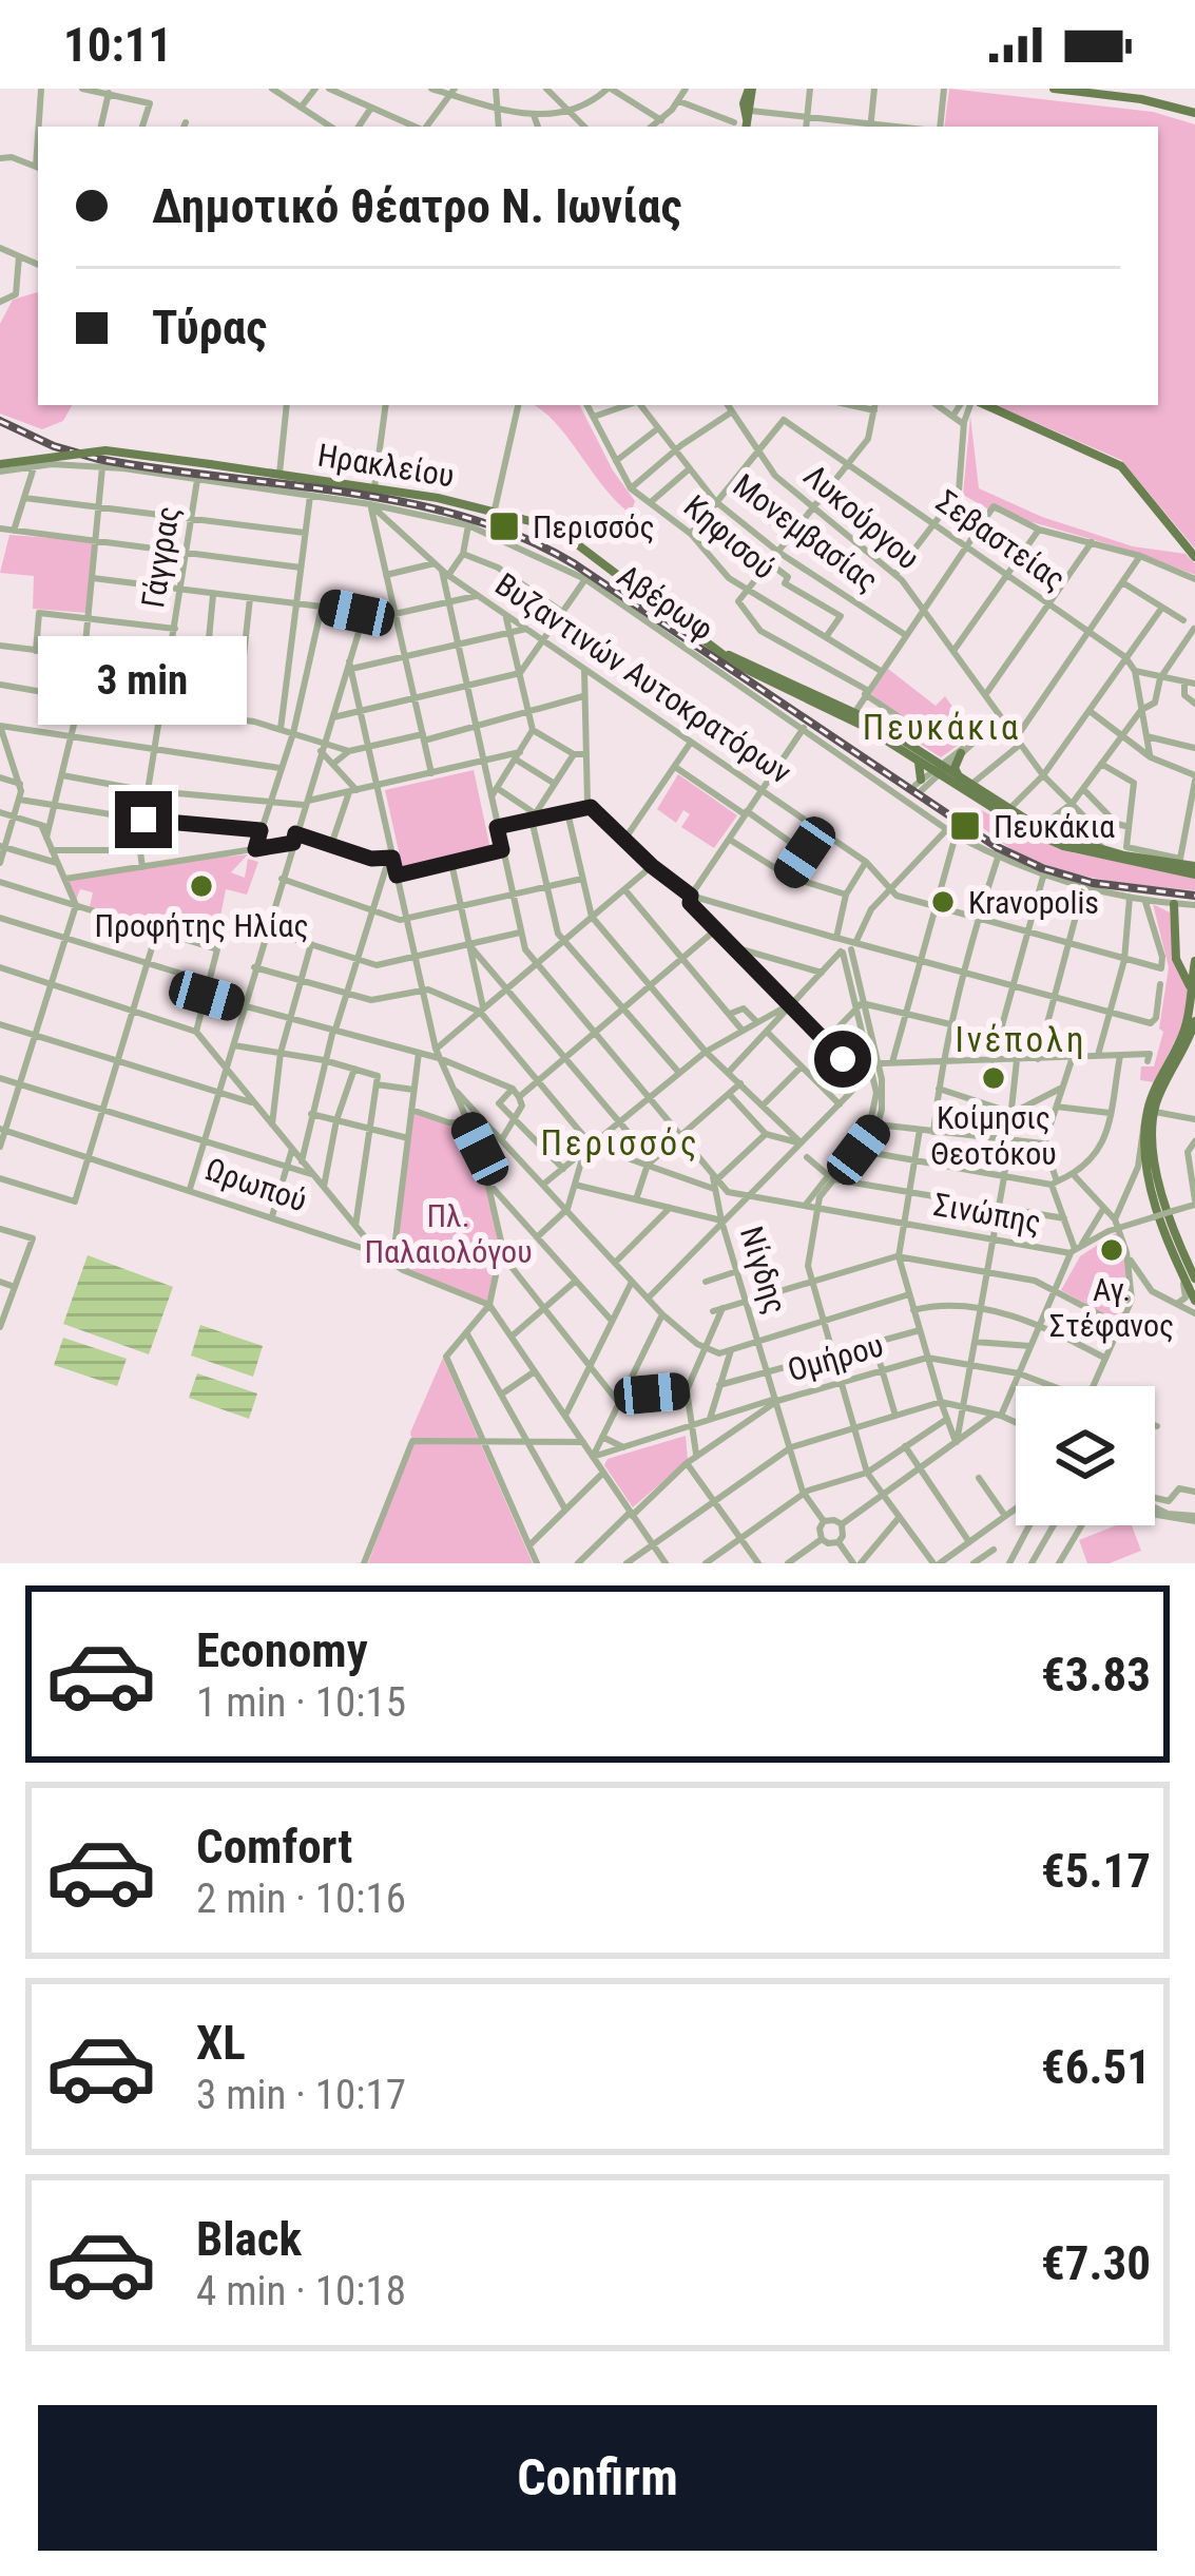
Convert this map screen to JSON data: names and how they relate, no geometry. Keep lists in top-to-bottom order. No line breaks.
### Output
{"streets":{"main road":["Ηρακλείου"],"street":["Λυκούργου","Μονεμβασίας","Κηφισού","Σεβαστείας","Γάγγρας","Αβέρωφ","Βυζαντινών Αυτοκρατόρων","Ωρωπού","Σινώπης","Νίγδης","Ομήρου"]},"crossings":[["Ηρακλείου","Λυκούργου"],["Ηρακλείου","Γάγγρας"],["Ηρακλείου","Αβέρωφ"],["Ηρακλείου","Βυζαντινών Αυτοκρατόρων"],["Λυκούργου","Σεβαστείας"],["Αβέρωφ","Βυζαντινών Αυτοκρατόρων"],["Σινώπης","Νίγδης"],["Νίγδης","Ομήρου"]],"districts":["Πευκάκια","Ινέπολη","Περισσός"],"parks":["Πλ. Παλαιολόγου"],"places":{"transit":["Περισσός","Πευκάκια"],"other":["Προφήτης Ηλίας","Kravopolis","Κοίμησις Θεοτόκου","Αγ. Στέφανος"]},"page":{"status":"10:11","banner":["Δημοτικό θέατρο Ν. Ιωνίας","Τύρας"],"bubble":"3 min","list":[{"name":"Economy","note":"1 min · 10:15","value":"€3.83"},{"name":"Comfort","note":"2 min · 10:16","value":"€5.17"},{"name":"XL","note":"3 min · 10:17","value":"€6.51"},{"name":"Black","note":"4 min · 10:18","value":"€7.30"}],"buttons":"Confirm"}}
